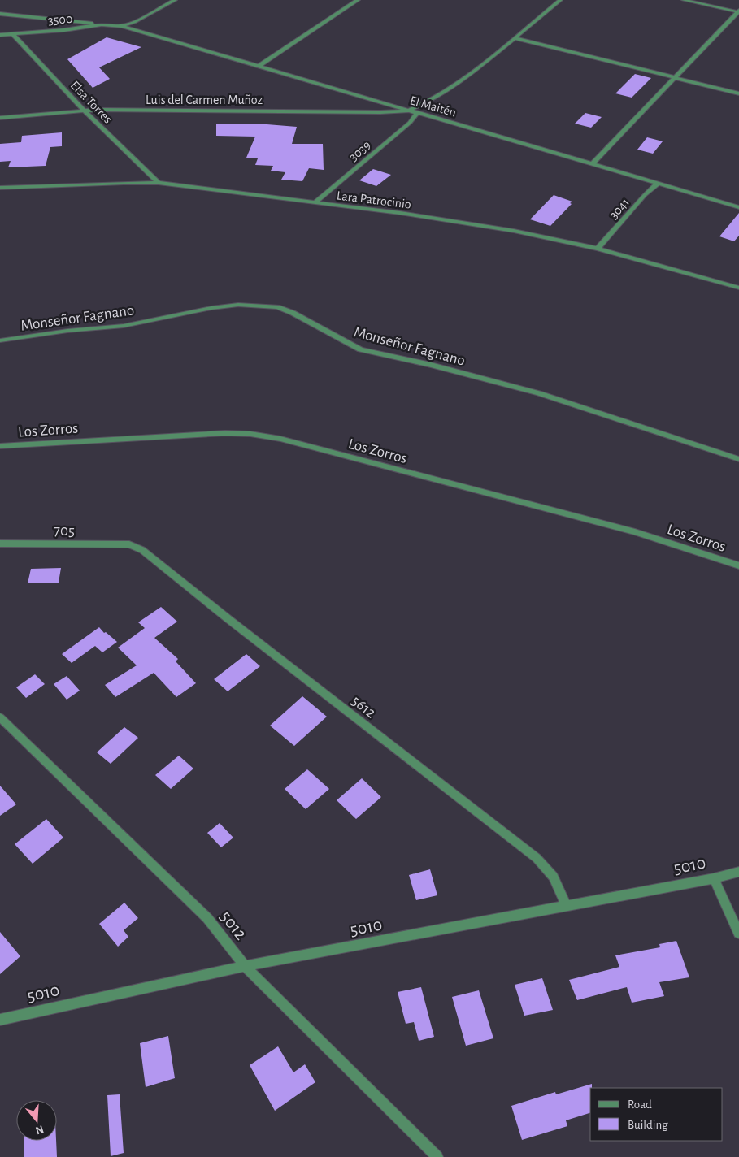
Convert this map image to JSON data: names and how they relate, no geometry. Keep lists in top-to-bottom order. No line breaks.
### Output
{"streets":{"street":["3500","Luis del Carmen Muñoz","Elsa Torres","El Maitén","3039","Lara Patrocinio","3041","Monseñor Fagnano","Los Zorros","705","5612","5010","5012"]},"crossings":[["3500","Elsa Torres"],["3500","El Maitén"],["Luis del Carmen Muñoz","Elsa Torres"],["Luis del Carmen Muñoz","El Maitén"],["Elsa Torres","Lara Patrocinio"],["El Maitén","3039"],["El Maitén","3041"],["3039","Lara Patrocinio"],["Lara Patrocinio","3041"],["705","5612"],["5612","5010"],["5010","5012"]],"legend":["Road","Building"],"north":"bottom"}
